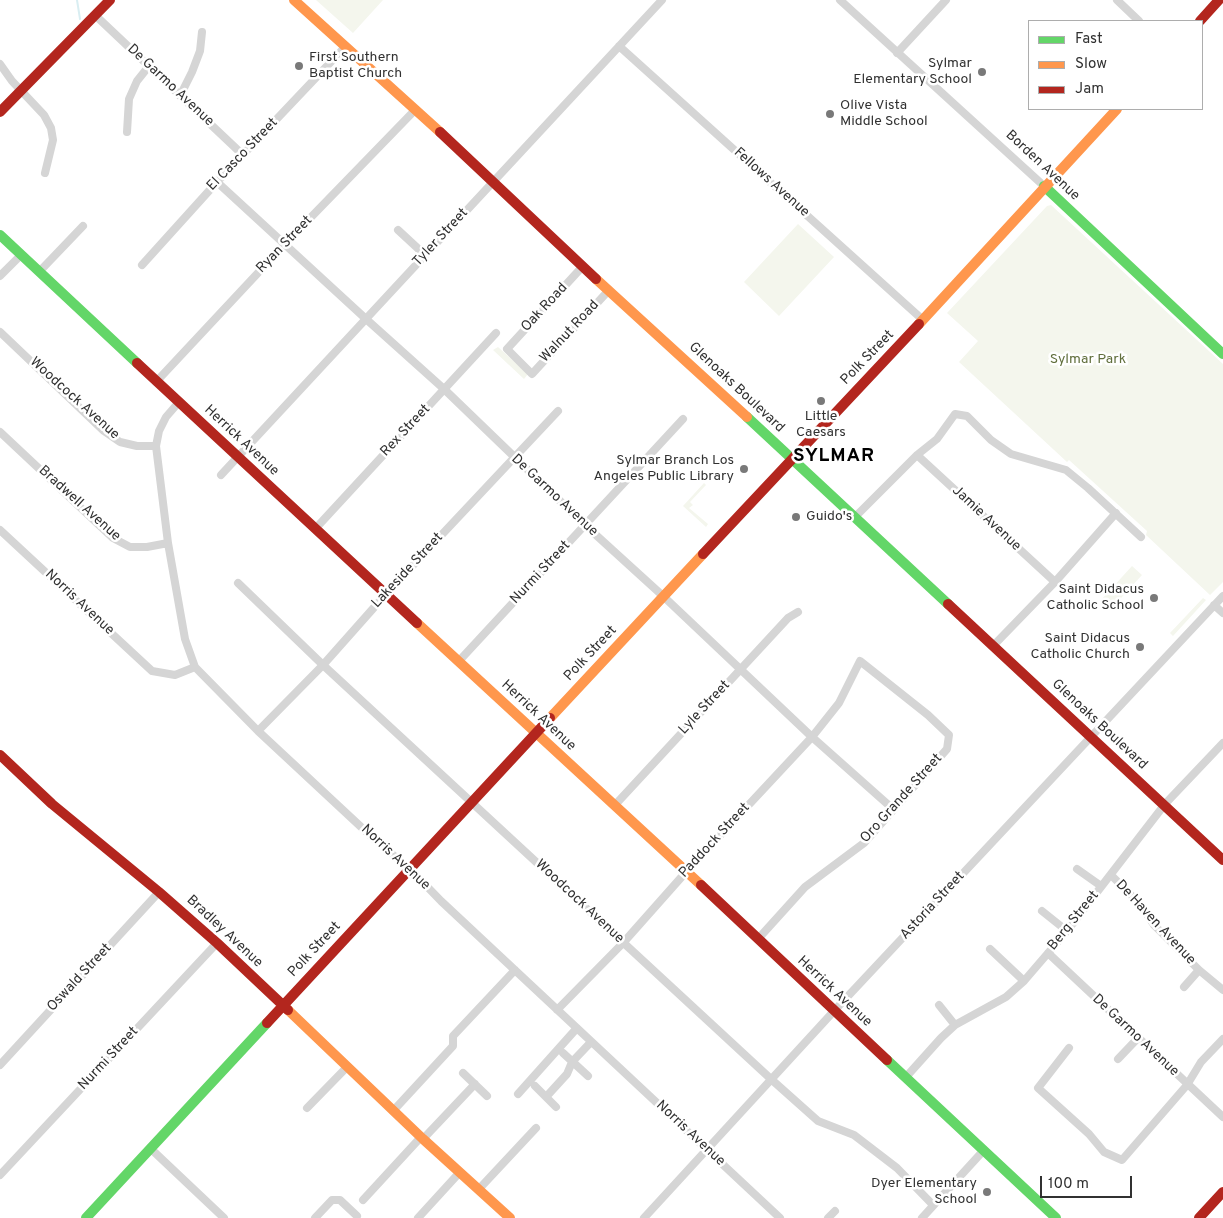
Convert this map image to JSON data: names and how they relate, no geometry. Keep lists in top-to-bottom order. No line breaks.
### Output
{"streets":{"main road":["Borden Avenue","Polk Street","Glenoaks Boulevard","Herrick Avenue","Bradley Avenue"],"street":["De Garmo Avenue","El Casco Street","Fellows Avenue","Tyler Street","Ryan Street","Oak Road","Walnut Road","Woodcock Avenue","Rex Street","Bradwell Avenue","Jamie Avenue","Lakeside Street","Nurmi Street","Norris Avenue","Lyle Street","Oro Grande Street","Paddock Street","Astoria Street","Berg Street","De Haven Avenue","Oswald Street"]},"crossings":[["De Garmo Avenue","El Casco Street"],["De Garmo Avenue","Tyler Street"],["De Garmo Avenue","Ryan Street"],["De Garmo Avenue","Polk Street"],["De Garmo Avenue","Rex Street"],["De Garmo Avenue","Lakeside Street"],["De Garmo Avenue","Nurmi Street"],["De Garmo Avenue","Lyle Street"],["De Garmo Avenue","Oro Grande Street"],["De Garmo Avenue","Paddock Street"],["De Garmo Avenue","Berg Street"],["El Casco Street","Glenoaks Boulevard"],["Borden Avenue","Polk Street"],["Fellows Avenue","Tyler Street"],["Fellows Avenue","Polk Street"],["Tyler Street","Glenoaks Boulevard"],["Tyler Street","Herrick Avenue"],["Ryan Street","Glenoaks Boulevard"],["Ryan Street","Herrick Avenue"],["Oak Road","Walnut Road"],["Oak Road","Glenoaks Boulevard"],["Walnut Road","Glenoaks Boulevard"],["Polk Street","Glenoaks Boulevard"],["Polk Street","Woodcock Avenue"],["Polk Street","Herrick Avenue"],["Polk Street","Norris Avenue"],["Polk Street","Bradley Avenue"],["Glenoaks Boulevard","Astoria Street"],["Glenoaks Boulevard","Berg Street"],["Woodcock Avenue","Lakeside Street"],["Woodcock Avenue","Paddock Street"],["Woodcock Avenue","Astoria Street"],["Rex Street","Herrick Avenue"],["Herrick Avenue","Lakeside Street"],["Herrick Avenue","Nurmi Street"],["Herrick Avenue","Lyle Street"],["Herrick Avenue","Oro Grande Street"],["Herrick Avenue","Paddock Street"],["Herrick Avenue","Astoria Street"],["Herrick Avenue","Berg Street"],["Lakeside Street","Norris Avenue"],["Nurmi Street","Bradley Avenue"],["Norris Avenue","Paddock Street"],["Norris Avenue","Astoria Street"],["Oro Grande Street","Paddock Street"],["Berg Street","De Haven Avenue"],["Bradley Avenue","Oswald Street"]],"districts":["SYLMAR"],"parks":["Sylmar Park"],"places":["First Southern Baptist Church","Sylmar Elementary School","Olive Vista Middle School","Little Caesars","Sylmar Branch Los Angeles Public Library","Guido's","Saint Didacus Catholic School","Saint Didacus Catholic Church","Dyer Elementary School"],"legend":["Fast","Slow","Jam"],"scale_bar":"100 m"}
